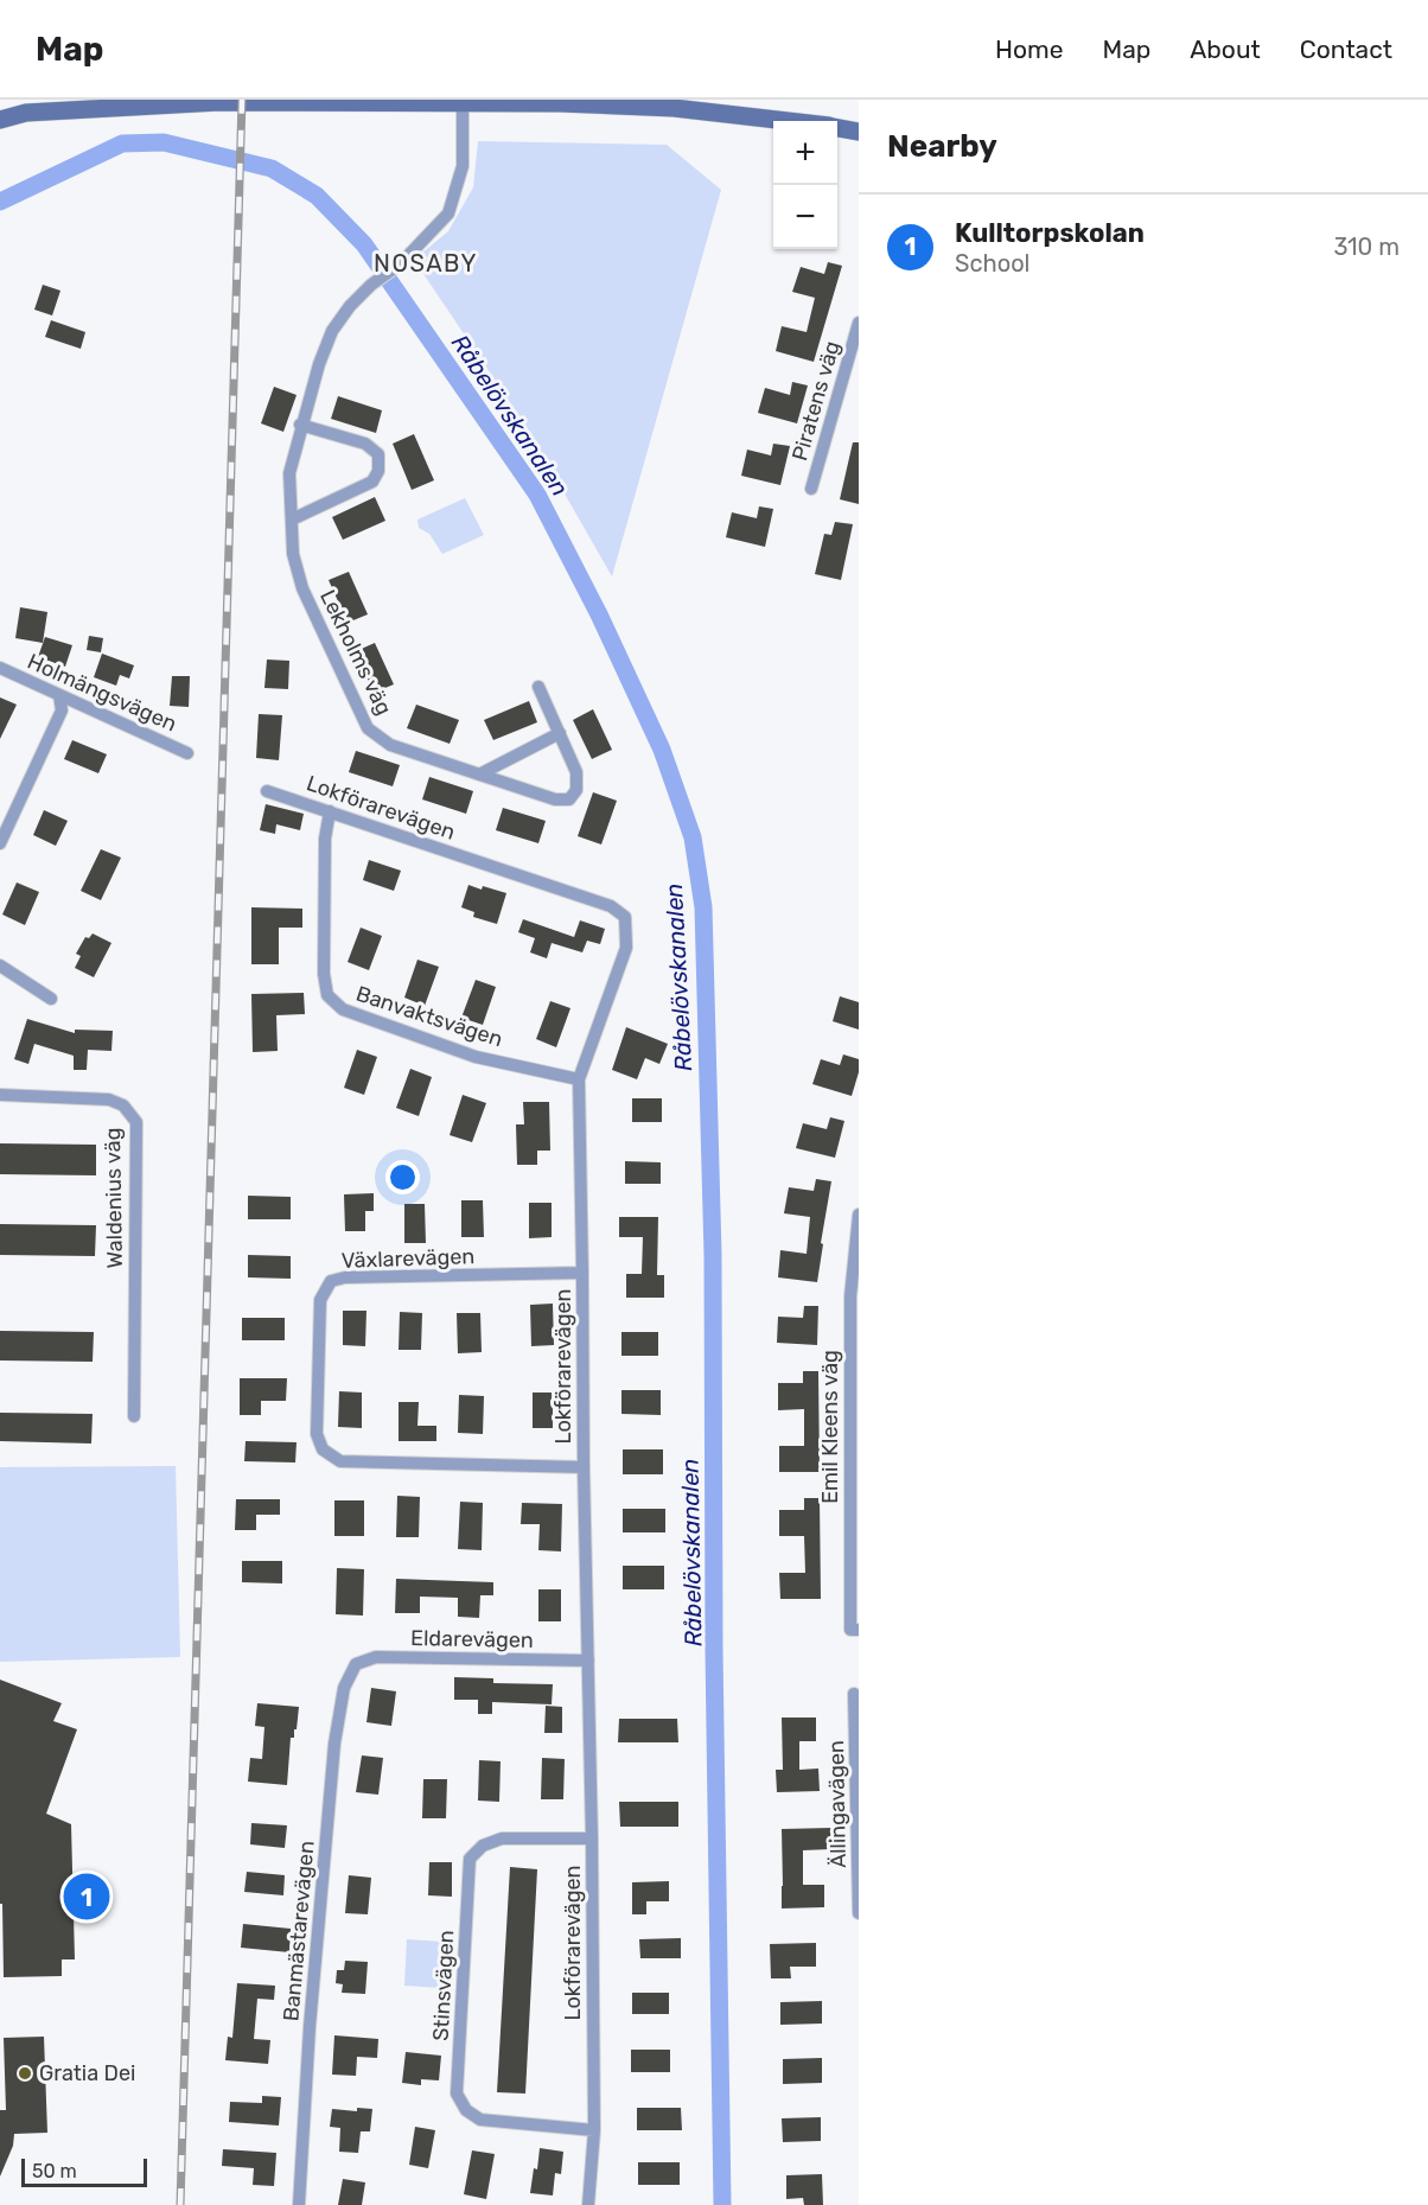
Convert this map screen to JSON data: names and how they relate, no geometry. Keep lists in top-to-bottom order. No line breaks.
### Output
{"streets":{"street":["Piratens väg","Lekholms väg","Holmängsvägen","Lokförarevägen","Banvaktsvägen","Waldenius väg","Växlarevägen","Emil Kleens väg","Eldarevägen","Ällingavägen","Banmästarevägen","Stinsvägen"]},"crossings":[["Lokförarevägen","Banvaktsvägen"],["Lokförarevägen","Växlarevägen"],["Lokförarevägen","Eldarevägen"],["Lokförarevägen","Stinsvägen"],["Eldarevägen","Banmästarevägen"]],"districts":["NOSABY"],"water":["Råbelövskanalen"],"places":["Gratia Dei"],"scale_bar":"50 m","page":{"header":"Map","nav":["Home","Map","About","Contact"],"heading":"Nearby","map_buttons":["+","−"],"list":[{"mark":"1","name":"Kulltorpskolan","note":"School","value":"310 m"}],"pins":"1","scale":"50 m"}}
